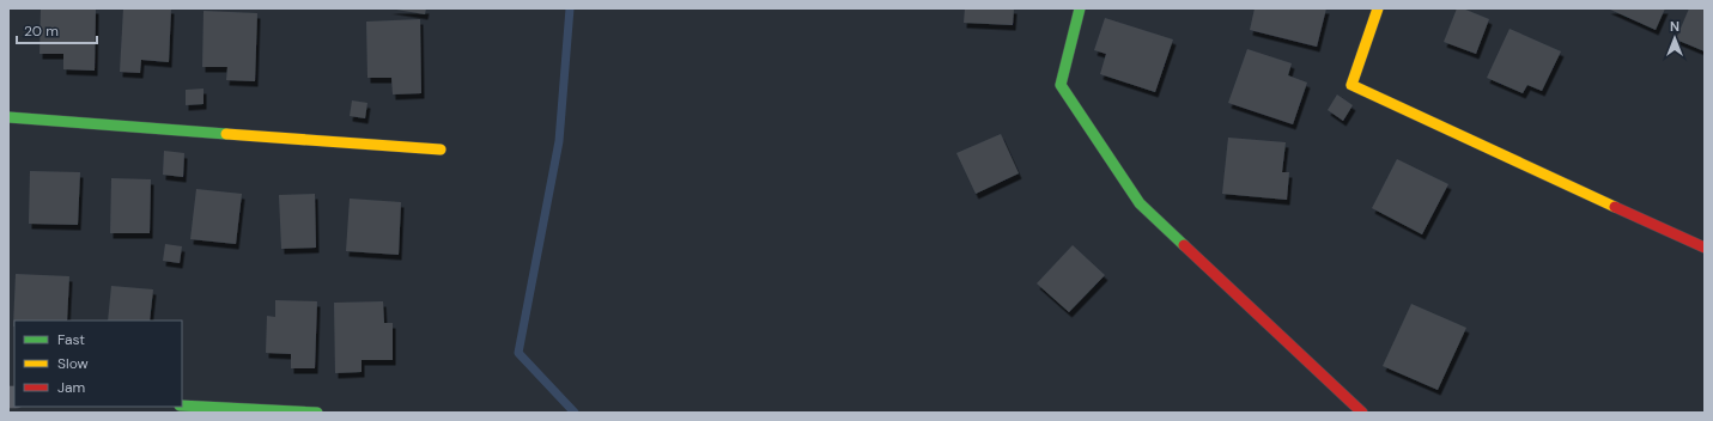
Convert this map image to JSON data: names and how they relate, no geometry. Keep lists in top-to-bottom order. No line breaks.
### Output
{"legend":["Fast","Slow","Jam"],"scale_bar":"20 m","north":"top"}
